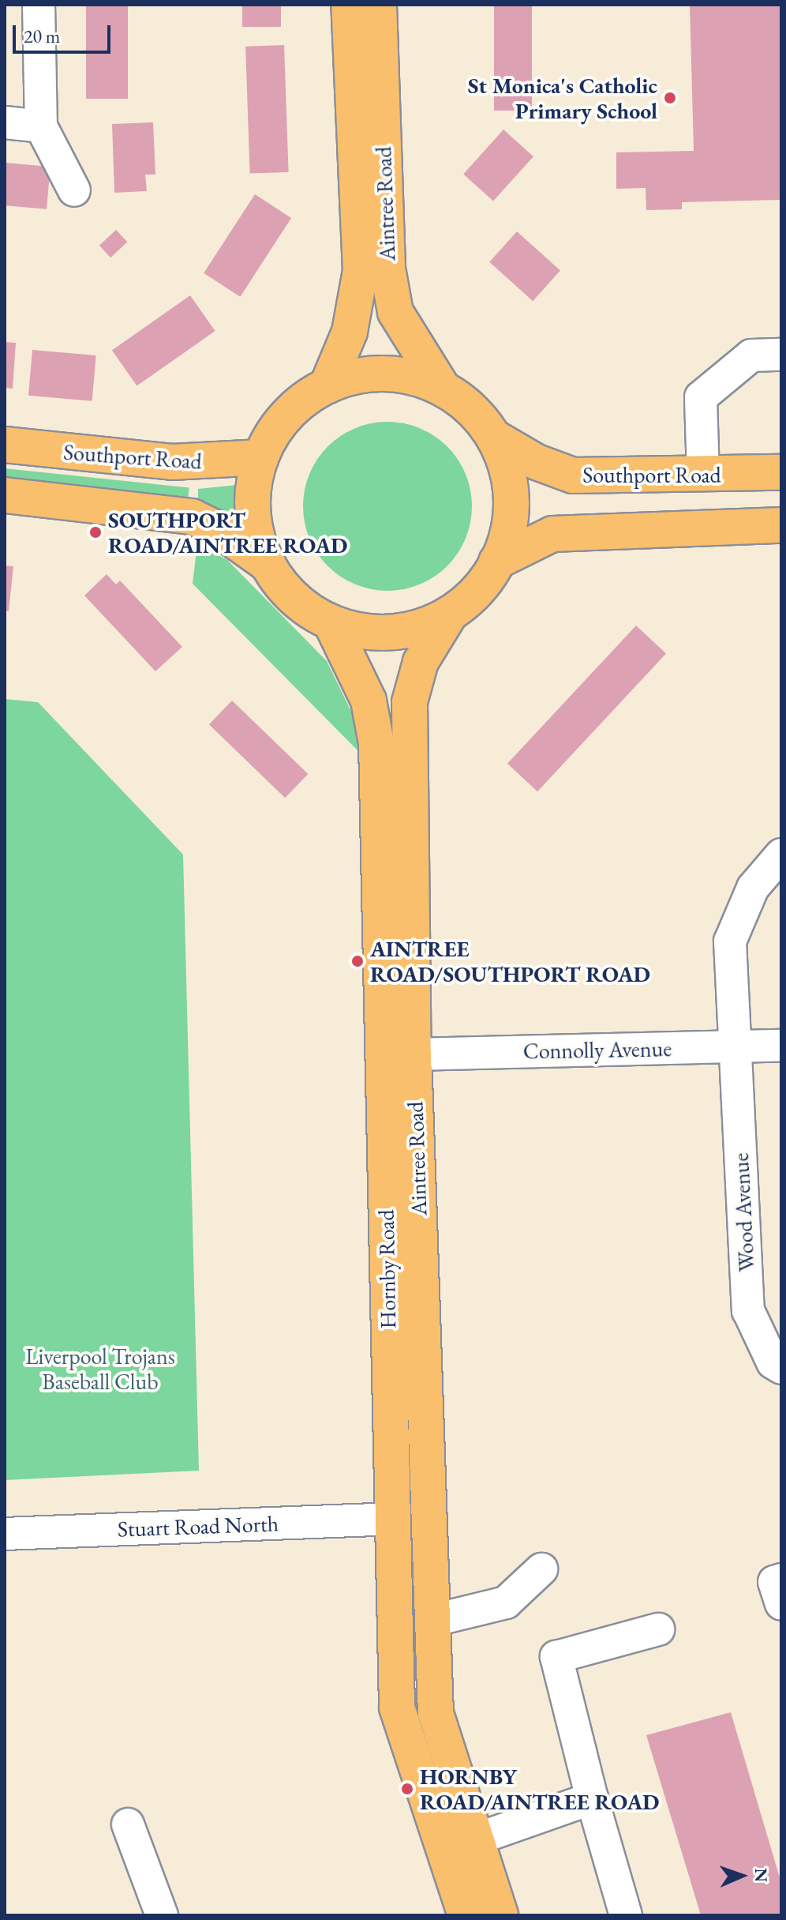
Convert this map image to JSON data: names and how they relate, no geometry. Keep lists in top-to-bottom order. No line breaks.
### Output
{"streets":{"main road":["Aintree Road","Southport Road","Hornby Road"],"street":["Connolly Avenue","Wood Avenue","Stuart Road North"]},"crossings":[["Aintree Road","Connolly Avenue"],["Aintree Road","Hornby Road"],["Connolly Avenue","Wood Avenue"],["Hornby Road","Stuart Road North"]],"parks":["Liverpool Trojans Baseball Club"],"places":["St Monica's Catholic Primary School","SOUTHPORT ROAD/AINTREE ROAD","AINTREE ROAD/SOUTHPORT ROAD","HORNBY ROAD/AINTREE ROAD"],"scale_bar":"20 m","north":"right"}
